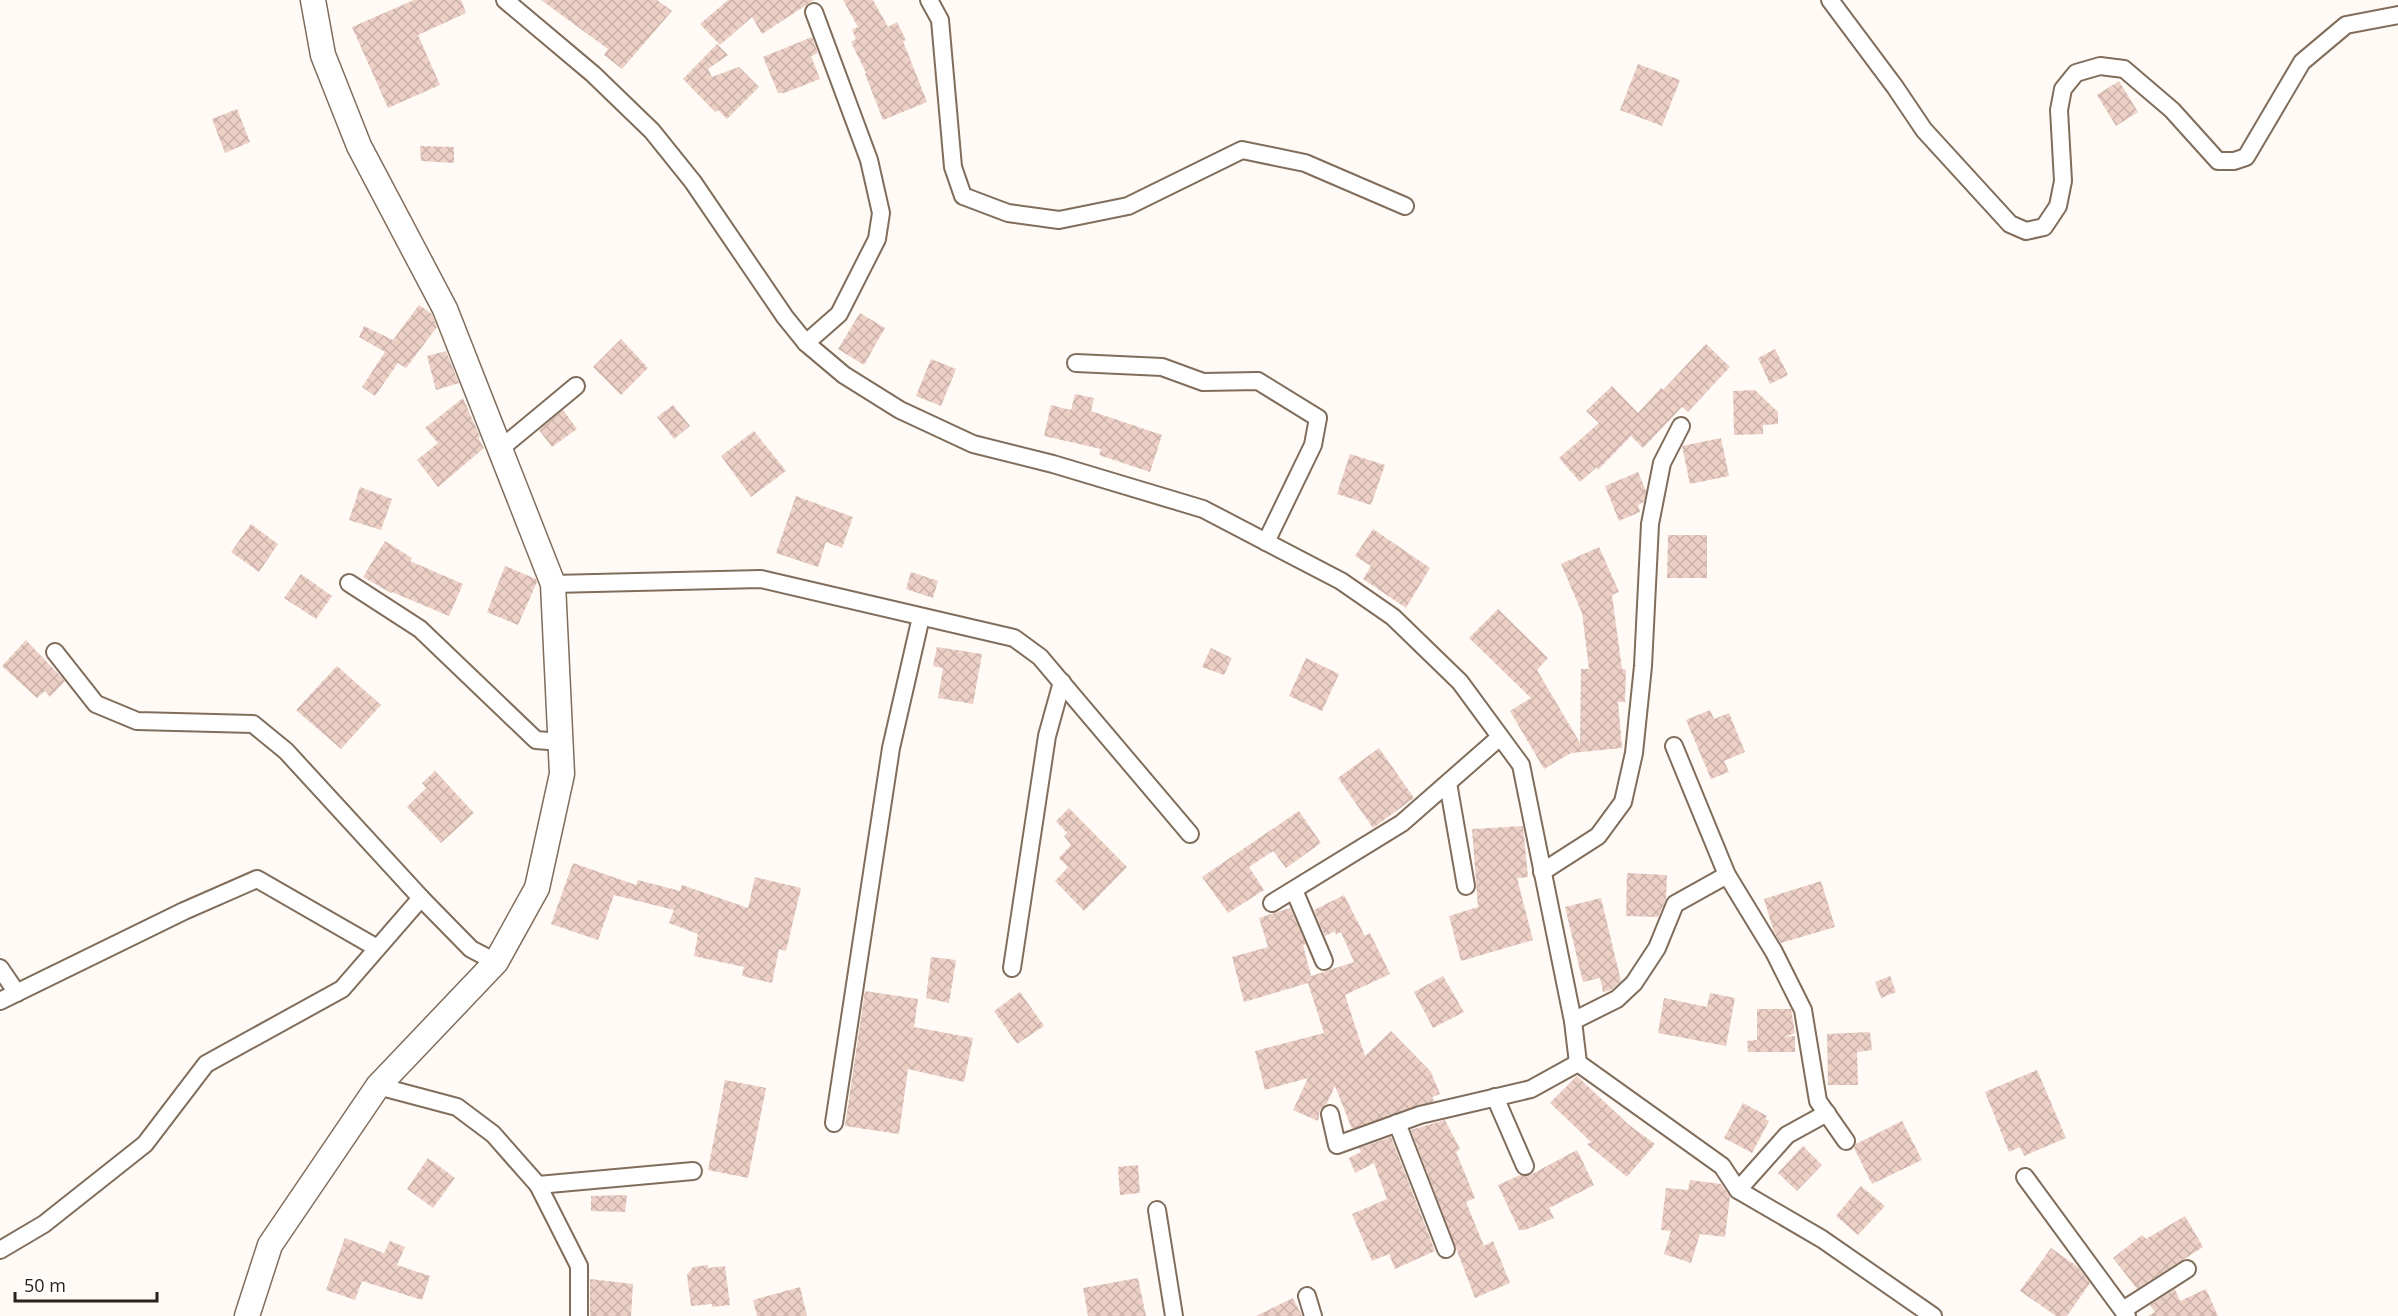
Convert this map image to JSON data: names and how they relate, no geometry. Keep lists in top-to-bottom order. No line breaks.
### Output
{"scale_bar":"50 m"}
